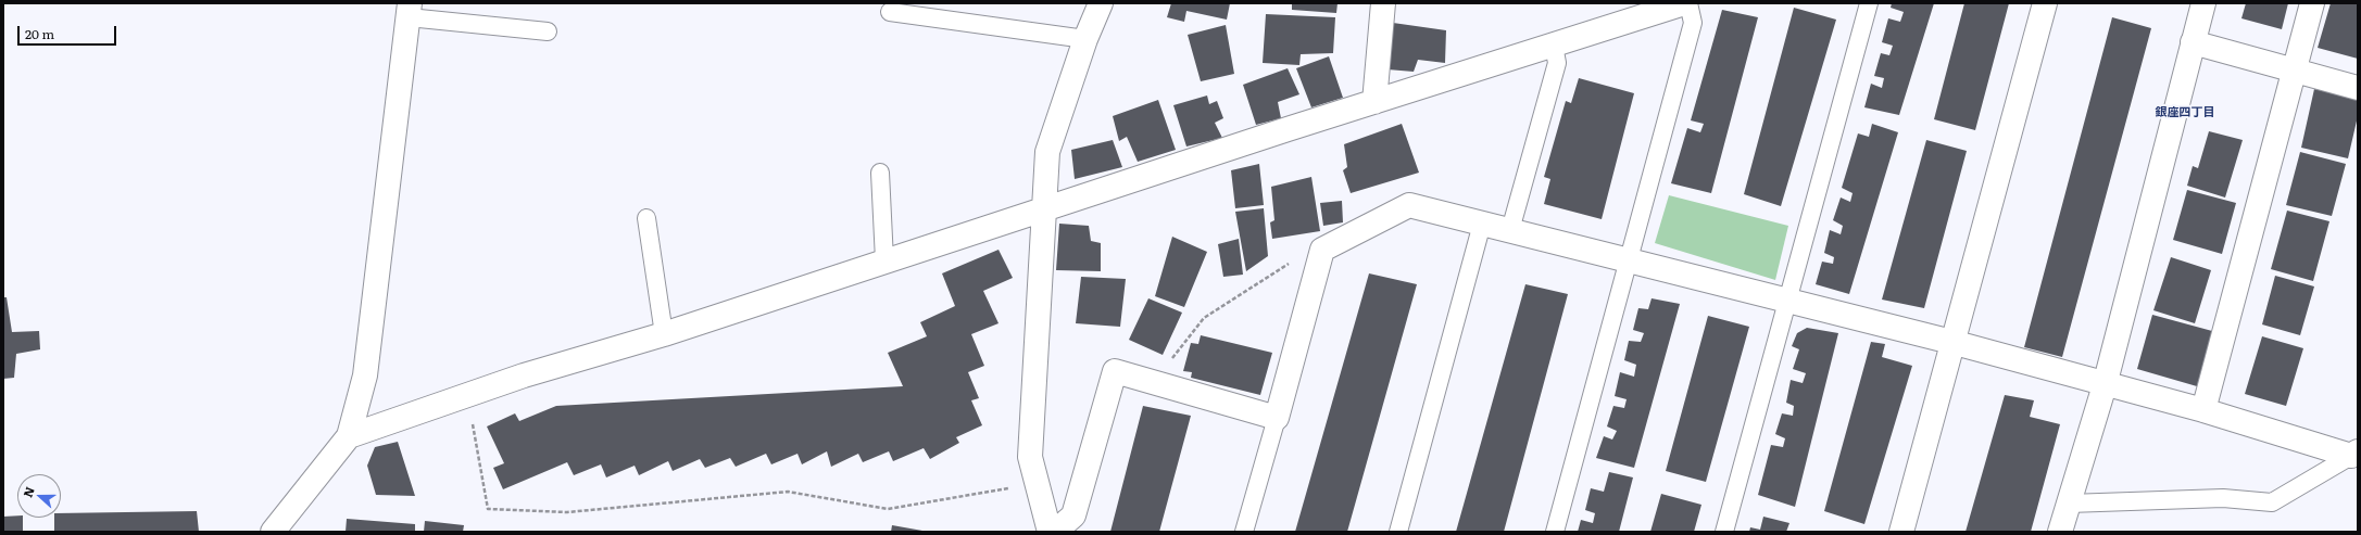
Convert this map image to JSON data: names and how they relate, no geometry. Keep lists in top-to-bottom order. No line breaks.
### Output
{"districts":["銀座四丁目"],"scale_bar":"20 m","north":"left"}
